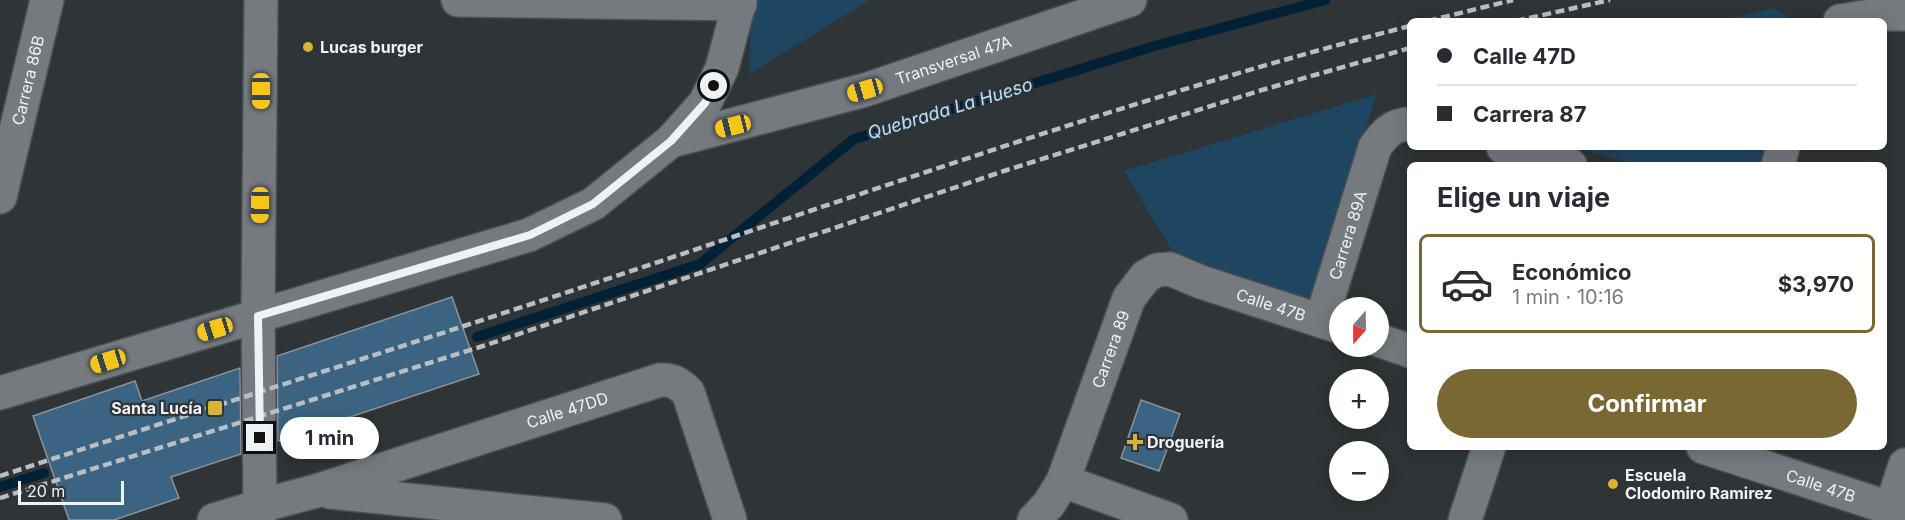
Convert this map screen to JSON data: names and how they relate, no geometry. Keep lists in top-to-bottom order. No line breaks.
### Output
{"streets":{"street":["Transversal 47A","Carrera 86B","Carrera 89A","Calle 47B","Carrera 89","Calle 47DD"]},"crossings":[["Calle 47B","Carrera 89"]],"water":["Quebrada La Hueso"],"places":{"other":["Lucas burger","Escuela Clodomiro Ramirez"],"transit":["Santa Lucía"],"health":["Droguería"]},"scale_bar":"20 m","north":"bottom","page":{"banner":["Calle 47D","Carrera 87"],"heading":"Elige un viaje","list":[{"name":"Económico","note":"1 min · 10:16","value":"$3,970"}],"map_buttons":["+","−"],"buttons":"Confirmar","bubble":"1 min","scale":"20 m"}}
